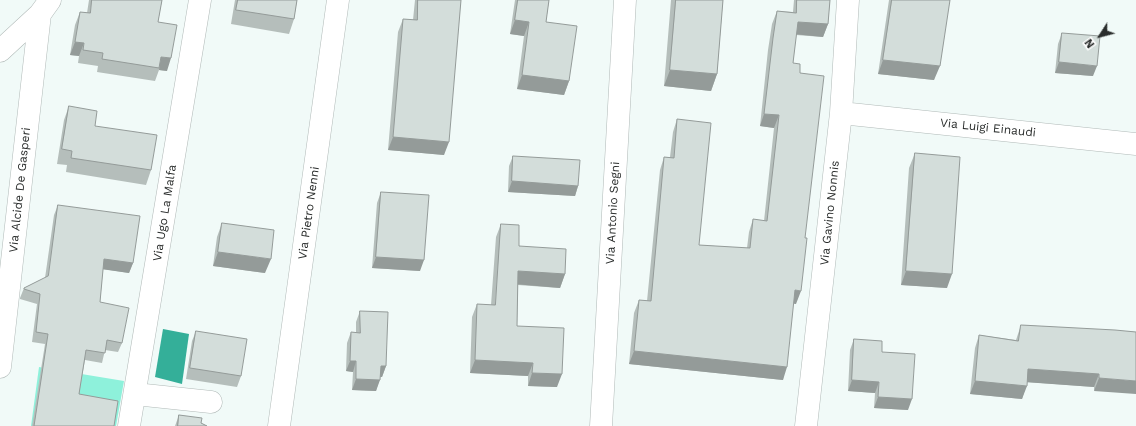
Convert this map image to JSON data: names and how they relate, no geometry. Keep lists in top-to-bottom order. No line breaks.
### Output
{"streets":{"street":["Via Luigi Einaudi","Via Alcide De Gasperi","Via Ugo La Malfa","Via Pietro Nenni","Via Antonio Segni","Via Gavino Nonnis"]},"crossings":[["Via Luigi Einaudi","Via Gavino Nonnis"]],"north":"bottom left"}
